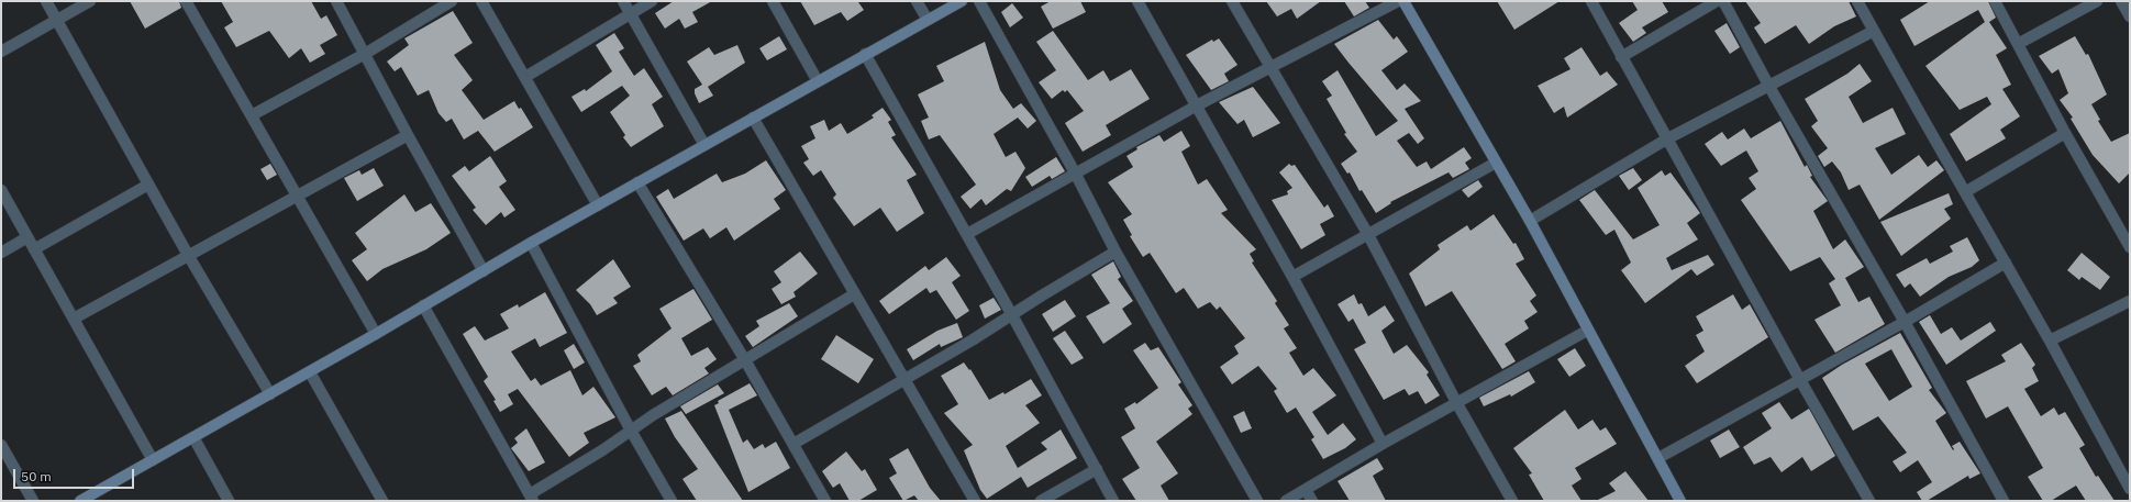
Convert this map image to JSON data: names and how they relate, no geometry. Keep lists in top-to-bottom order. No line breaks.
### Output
{"scale_bar":"50 m"}
